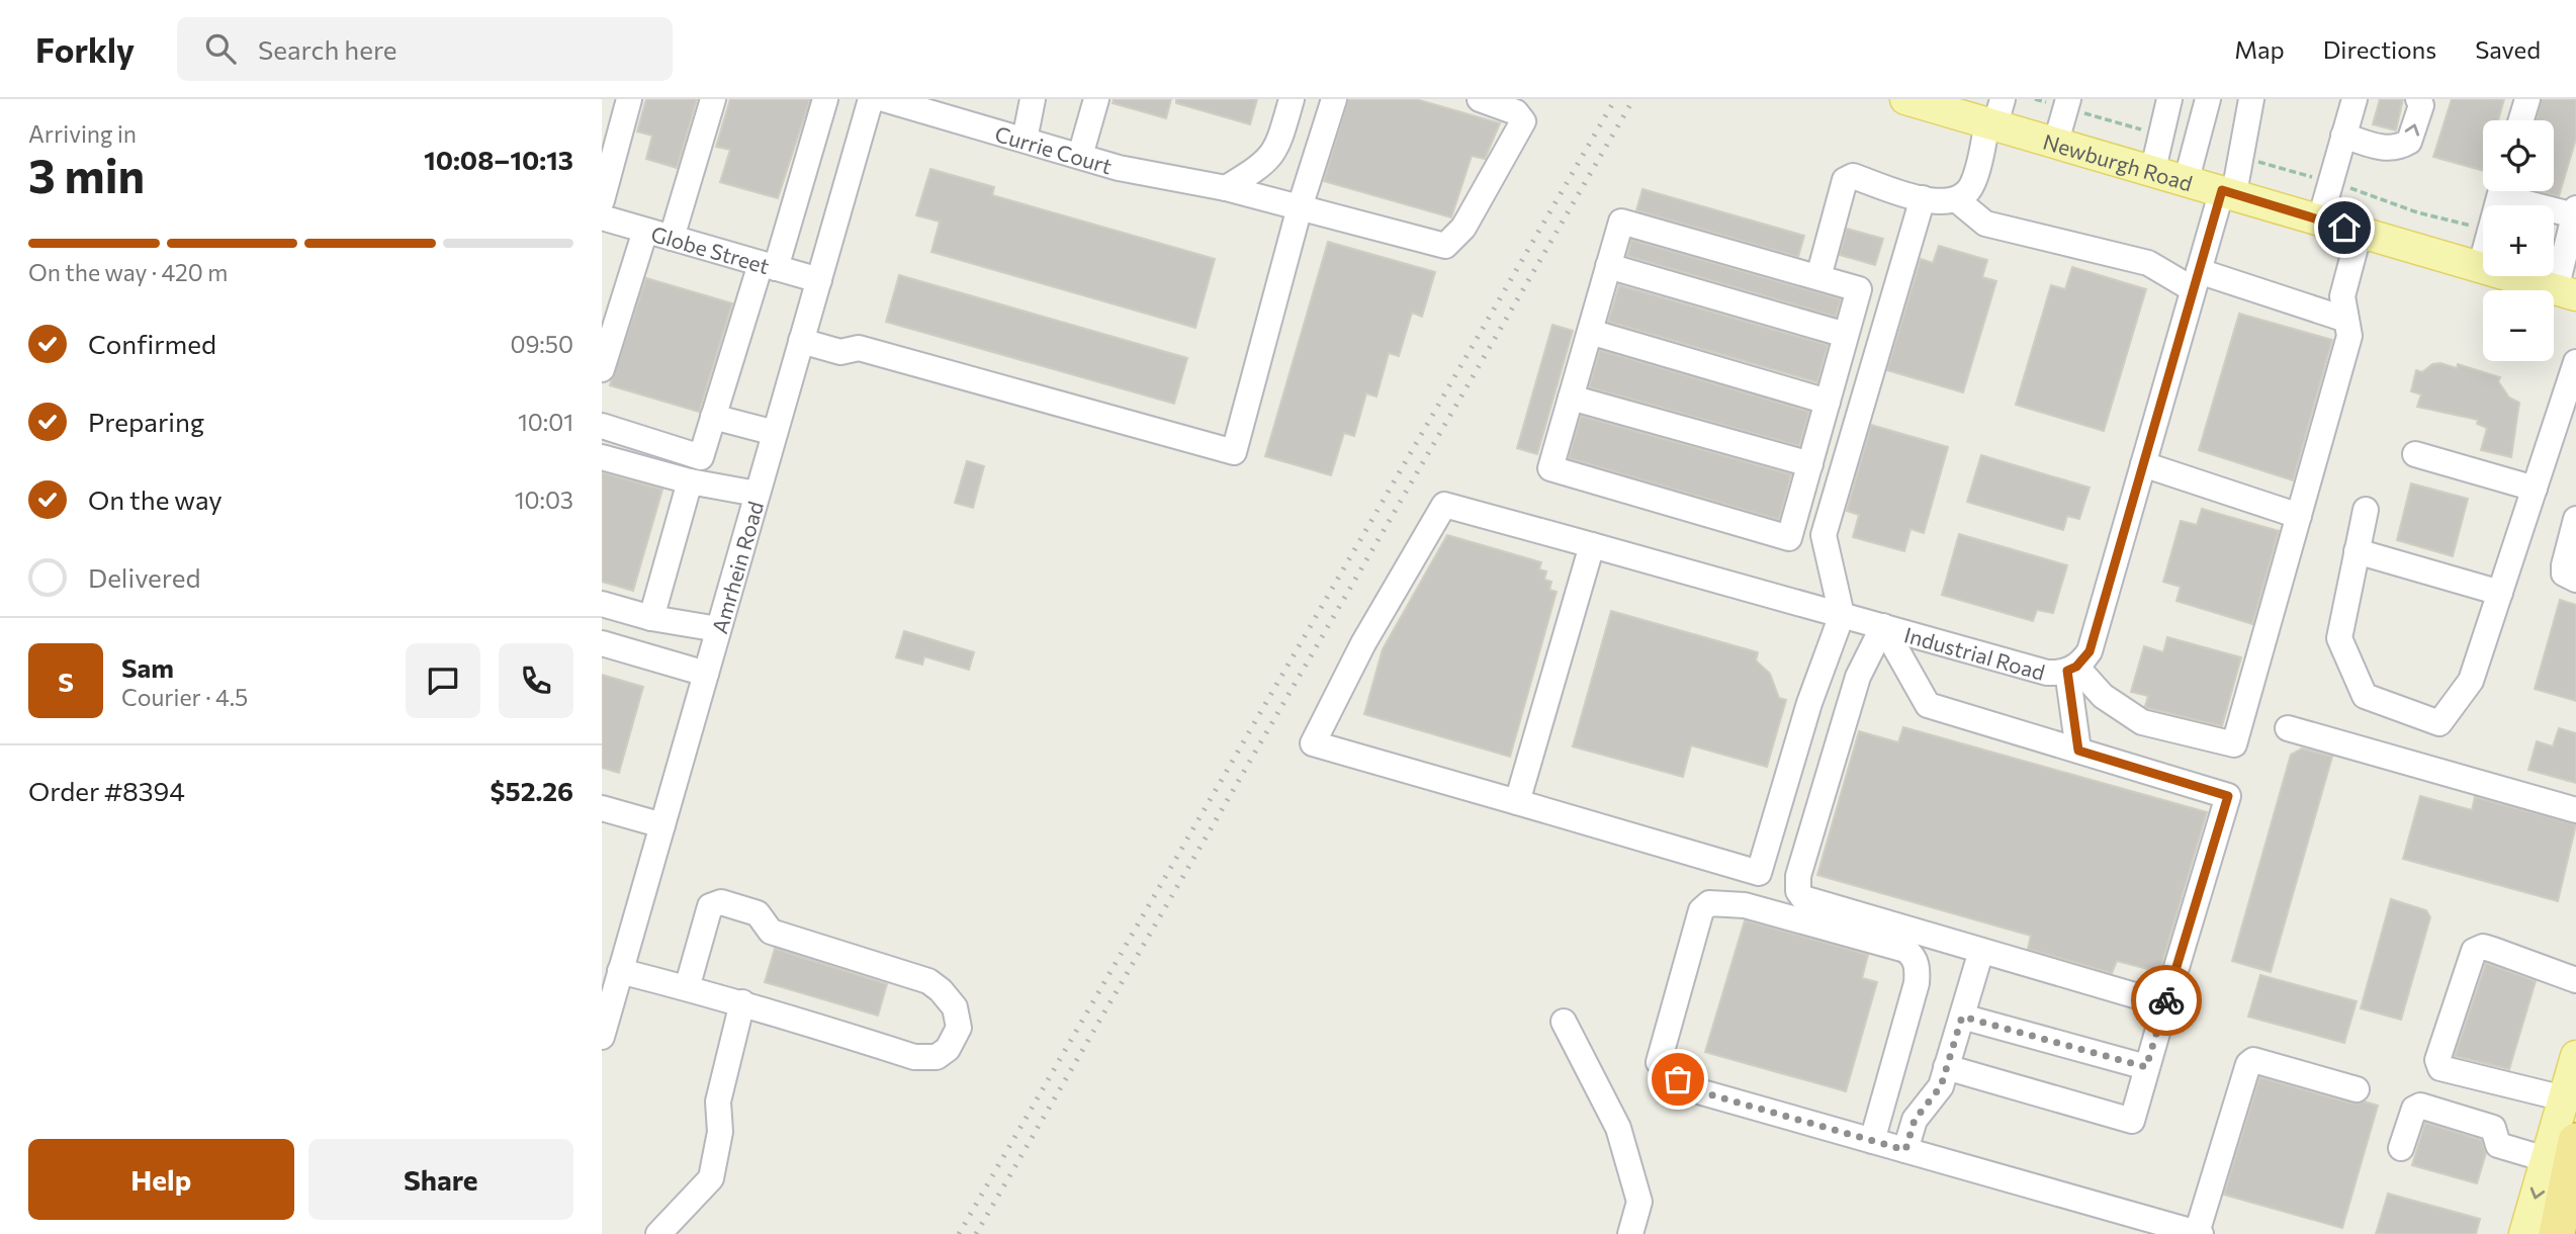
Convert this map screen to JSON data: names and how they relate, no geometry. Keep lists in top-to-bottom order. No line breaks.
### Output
{"streets":{"main road":["Newburgh Road"],"street":["Currie Court","Globe Street","Amrhein Road","Industrial Road"]},"crossings":[["Newburgh Road","Industrial Road"],["Globe Street","Amrhein Road"]],"page":{"header":"Forkly","search":"Search here","nav":["Map","Directions","Saved"],"heading":["3 min","Arriving in","10:08–10:13"],"panel":["Sam","Courier · 4.5","Order #8394","$52.26"],"map_buttons":["+","−"],"bar":"On the way · 420 m","list":[["Confirmed","09:50"],["Preparing","10:01"],["On the way","10:03"],"Delivered"],"round":"S","buttons":["Help","Share"]}}
